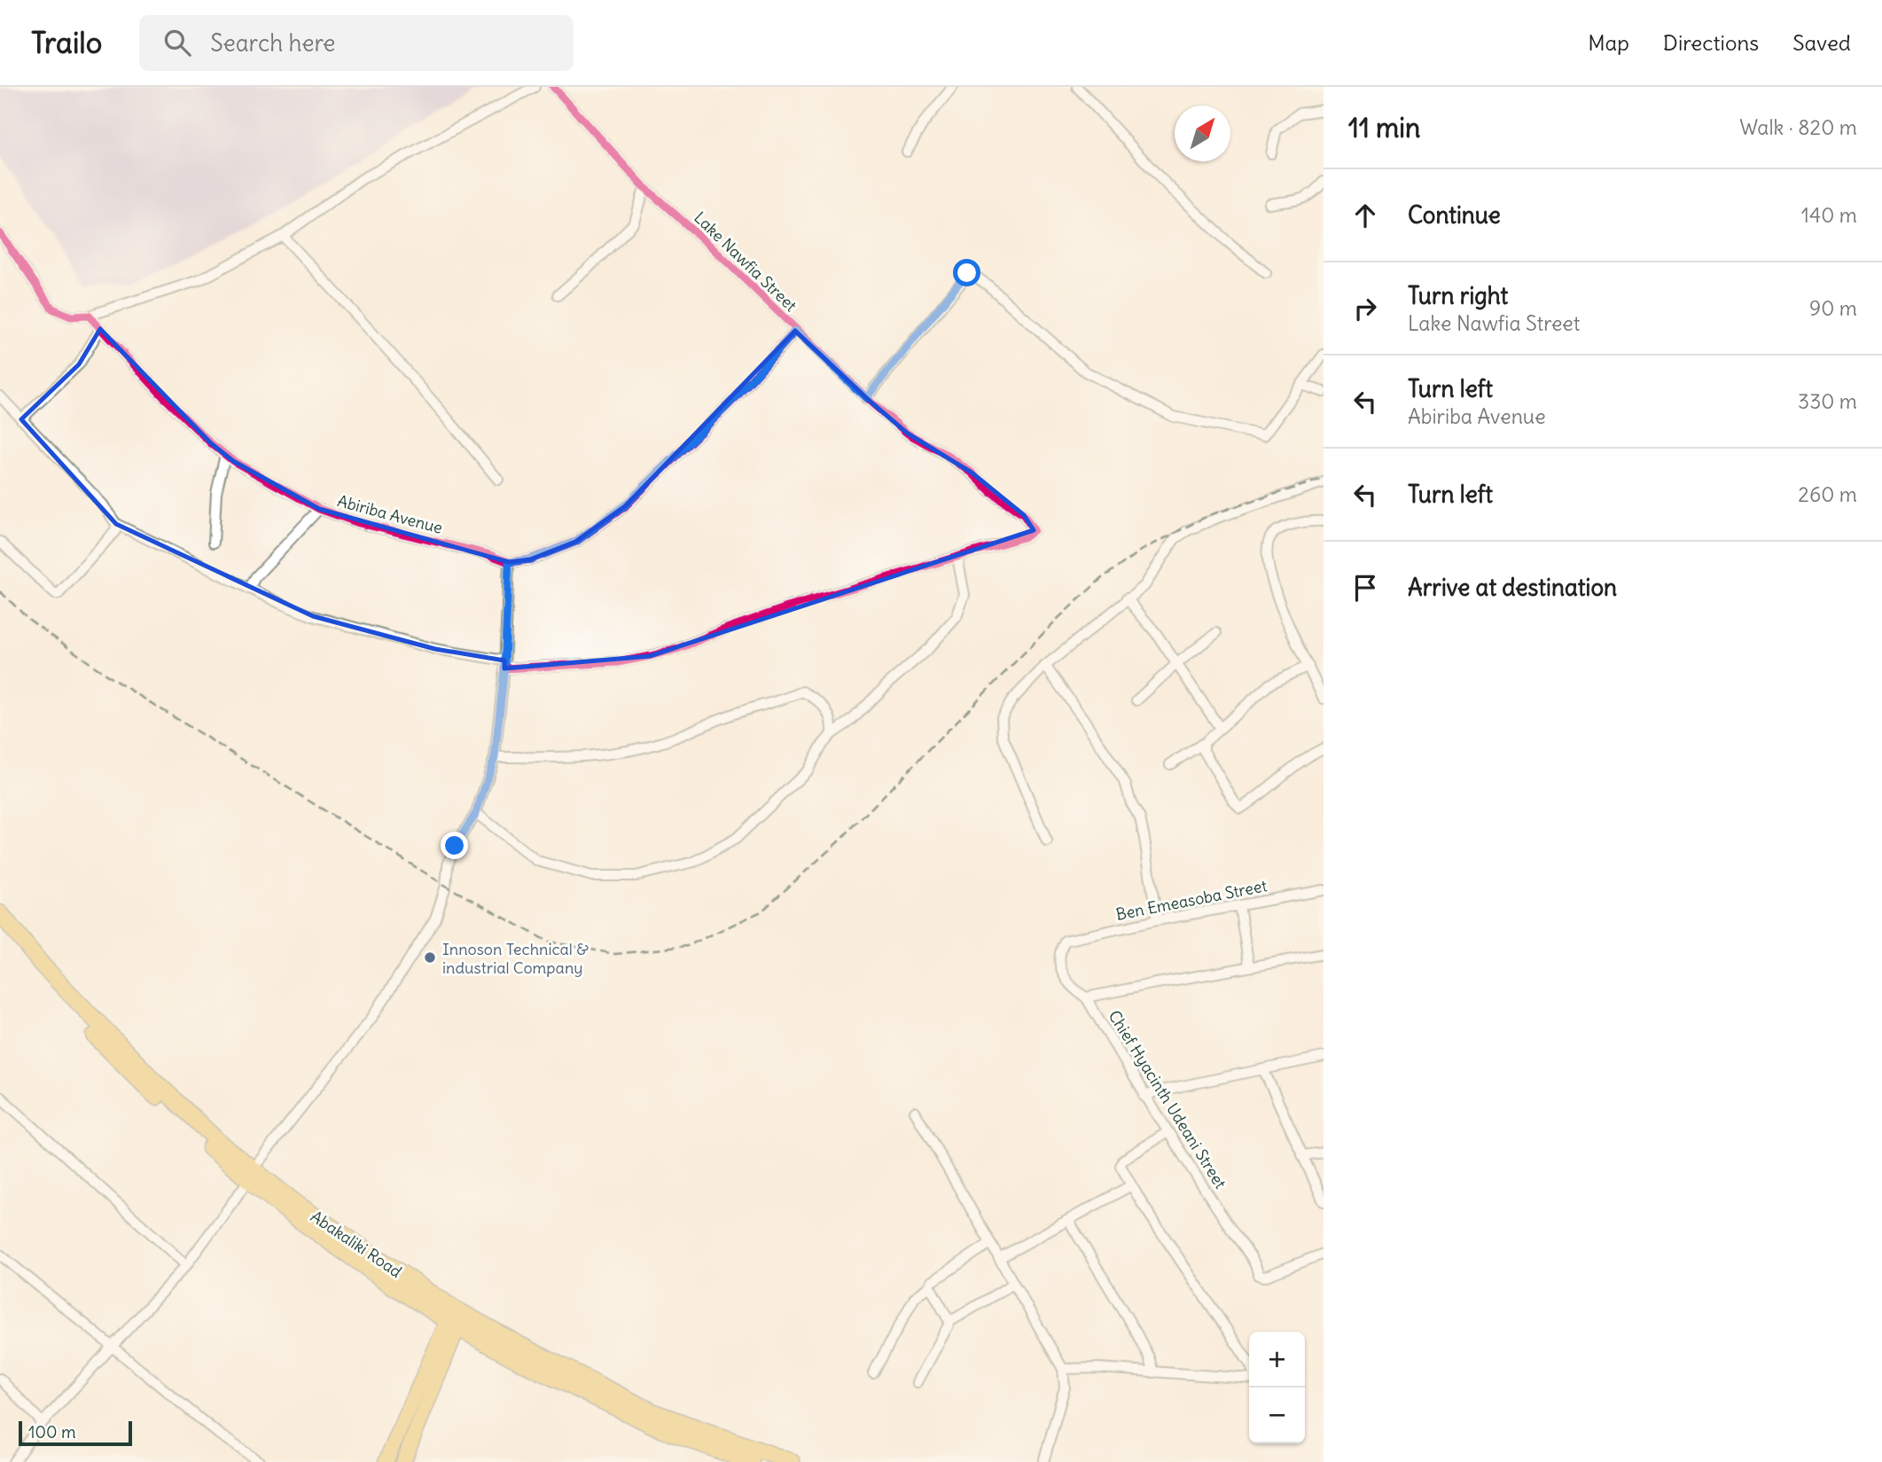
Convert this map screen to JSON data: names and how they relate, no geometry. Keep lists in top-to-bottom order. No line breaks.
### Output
{"streets":{"highway":["Abakaliki Road"],"street":["Lake Nawfia Street","Abiriba Avenue","Ben Emeasoba Street","Chief Hyacinth Udeani Street"]},"crossings":[["Ben Emeasoba Street","Chief Hyacinth Udeani Street"]],"places":["Innoson Technical & industrial Company"],"scale_bar":"100 m","north":"top right","page":{"header":"Trailo","search":"Search here","nav":["Map","Directions","Saved"],"heading":["11 min","Walk · 820 m"],"list":[["Continue","140 m"],["Turn right","Lake Nawfia Street","90 m"],["Turn left","Abiriba Avenue","330 m"],["Turn left","260 m"],"Arrive at destination"],"map_buttons":["+","−"],"scale":"100 m"}}
